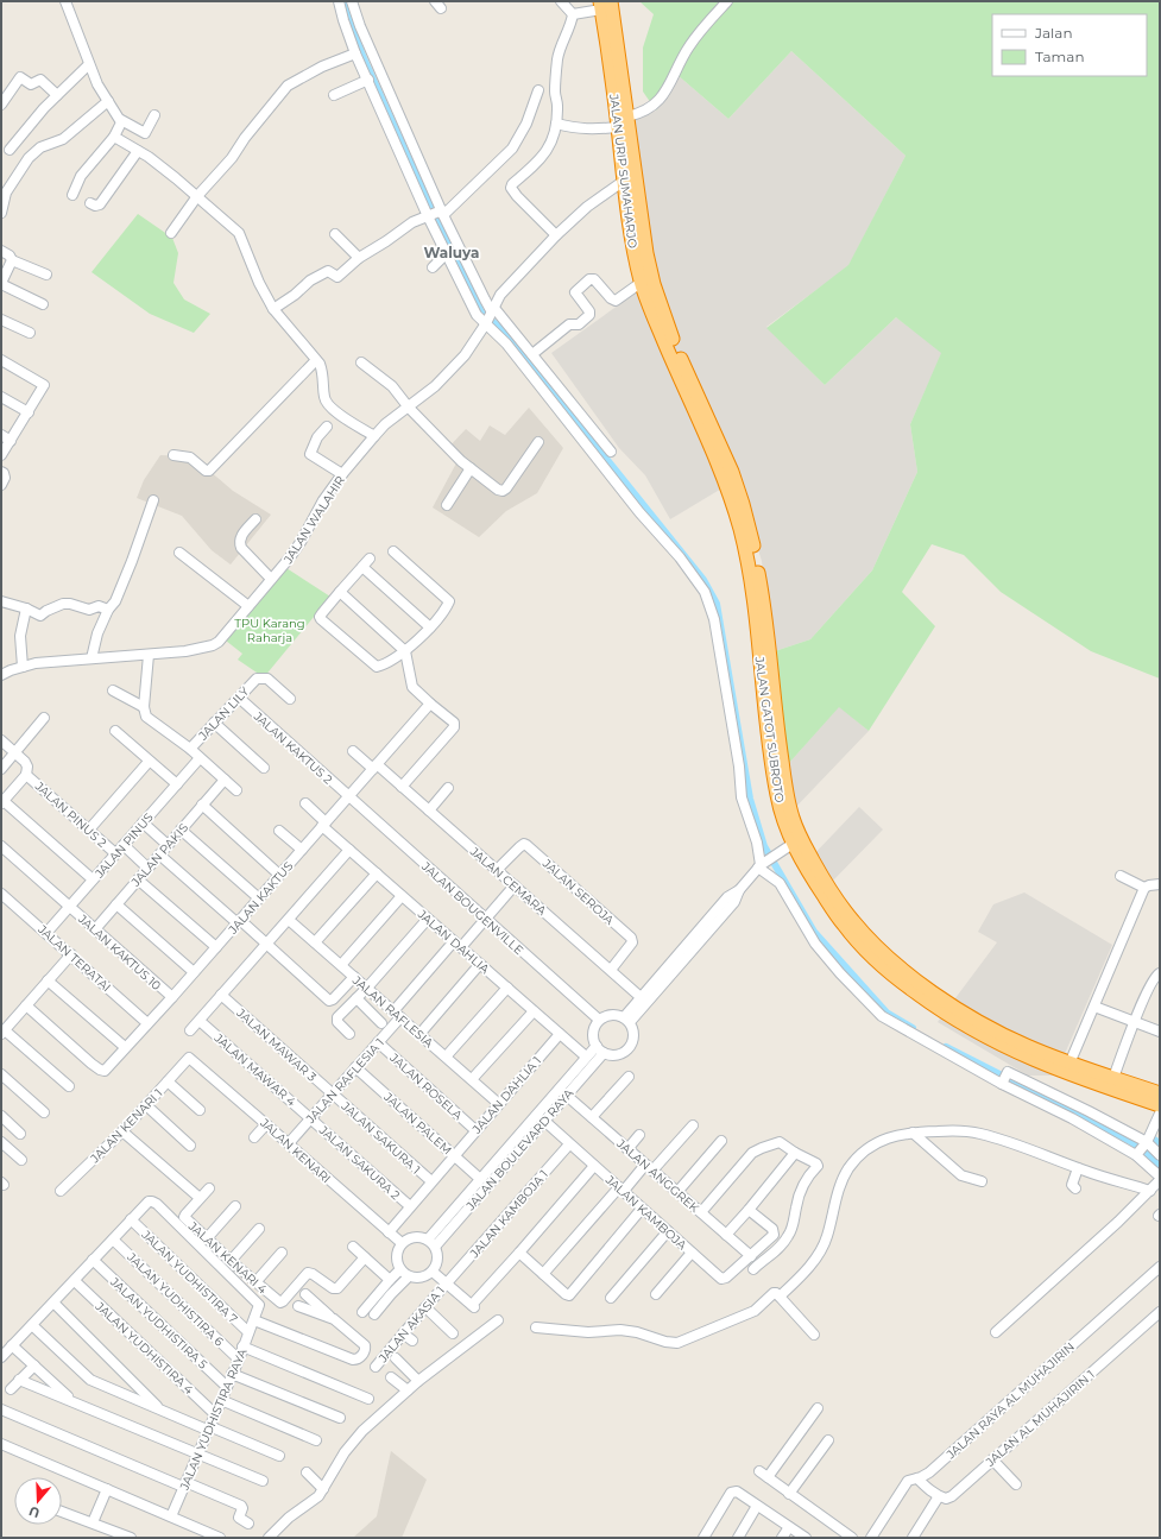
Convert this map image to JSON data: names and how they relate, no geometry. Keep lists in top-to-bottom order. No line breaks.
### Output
{"streets":{"highway":["JALAN URIP SUMAHARJO","JALAN GATOT SUBROTO"],"street":["JALAN WALAHIR","JALAN LILY","JALAN KAKTUS 2","JALAN PINUS 2","JALAN PINUS","JALAN PAKIS","JALAN CEMARA","JALAN SEROJA","JALAN KAKTUS","JALAN BOUGENVILLE","JALAN DAHLIA","JALAN KAKTUS 10","JALAN TERATAI","JALAN RAFLESIA","JALAN MAWAR 3","JALAN MAWAR 4","JALAN RAFLESIA 1","JALAN ROSELA","JALAN DAHLIA 1","JALAN PALEM","JALAN KENARI 1","JALAN SAKURA 1","JALAN BOULEVARD RAYA","JALAN KENARI","JALAN SAKURA 2","JALAN ANGGREK","JALAN KAMBOJA","JALAN KAMBOJA 1","JALAN KENARI 4","JALAN YUDHISTIRA 7","JALAN YUDHISTIRA 6","JALAN YUDHISTIRA 5","JALAN AKASIA 1","JALAN YUDHISTIRA 4","JALAN RAYA AL MUHAJIRIN","JALAN AL MUHAJIRIN 1","JALAN YUDHISTIRA RAYA"]},"crossings":[["JALAN URIP SUMAHARJO","JALAN WALAHIR"],["JALAN URIP SUMAHARJO","JALAN GATOT SUBROTO"],["JALAN LILY","JALAN KAKTUS 2"],["JALAN KAKTUS 2","JALAN KAKTUS"],["JALAN KAKTUS 2","JALAN BOUGENVILLE"],["JALAN PINUS 2","JALAN PINUS"],["JALAN PINUS","JALAN KAKTUS 10"],["JALAN PINUS","JALAN TERATAI"],["JALAN PAKIS","JALAN KAKTUS 10"],["JALAN CEMARA","JALAN SEROJA"],["JALAN CEMARA","JALAN KAKTUS"],["JALAN CEMARA","JALAN RAFLESIA 1"],["JALAN KAKTUS","JALAN BOUGENVILLE"],["JALAN KAKTUS","JALAN DAHLIA"],["JALAN KAKTUS","JALAN KAKTUS 10"],["JALAN KAKTUS","JALAN TERATAI"],["JALAN BOUGENVILLE","JALAN RAFLESIA 1"],["JALAN BOUGENVILLE","JALAN BOULEVARD RAYA"],["JALAN DAHLIA","JALAN RAFLESIA 1"],["JALAN DAHLIA","JALAN DAHLIA 1"],["JALAN DAHLIA","JALAN BOULEVARD RAYA"],["JALAN RAFLESIA","JALAN RAFLESIA 1"],["JALAN RAFLESIA","JALAN DAHLIA 1"],["JALAN MAWAR 3","JALAN RAFLESIA 1"],["JALAN MAWAR 3","JALAN SAKURA 1"],["JALAN MAWAR 4","JALAN RAFLESIA 1"],["JALAN MAWAR 4","JALAN SAKURA 2"],["JALAN RAFLESIA 1","JALAN ROSELA"],["JALAN RAFLESIA 1","JALAN PALEM"],["JALAN RAFLESIA 1","JALAN SAKURA 1"],["JALAN RAFLESIA 1","JALAN KENARI"],["JALAN RAFLESIA 1","JALAN SAKURA 2"],["JALAN ROSELA","JALAN DAHLIA 1"],["JALAN DAHLIA 1","JALAN PALEM"],["JALAN DAHLIA 1","JALAN SAKURA 1"],["JALAN DAHLIA 1","JALAN KENARI"],["JALAN DAHLIA 1","JALAN SAKURA 2"],["JALAN PALEM","JALAN BOULEVARD RAYA"],["JALAN KENARI 1","JALAN KENARI"],["JALAN BOULEVARD RAYA","JALAN KENARI"],["JALAN BOULEVARD RAYA","JALAN ANGGREK"],["JALAN BOULEVARD RAYA","JALAN KAMBOJA"],["JALAN ANGGREK","JALAN KAMBOJA"],["JALAN KAMBOJA","JALAN KAMBOJA 1"],["JALAN KAMBOJA 1","JALAN AKASIA 1"],["JALAN YUDHISTIRA 7","JALAN YUDHISTIRA RAYA"],["JALAN YUDHISTIRA 6","JALAN YUDHISTIRA RAYA"],["JALAN YUDHISTIRA 5","JALAN YUDHISTIRA RAYA"],["JALAN YUDHISTIRA 4","JALAN YUDHISTIRA RAYA"]],"districts":["Waluya"],"parks":["TPU Karang Raharja"],"legend":["Jalan","Taman"],"north":"bottom"}
